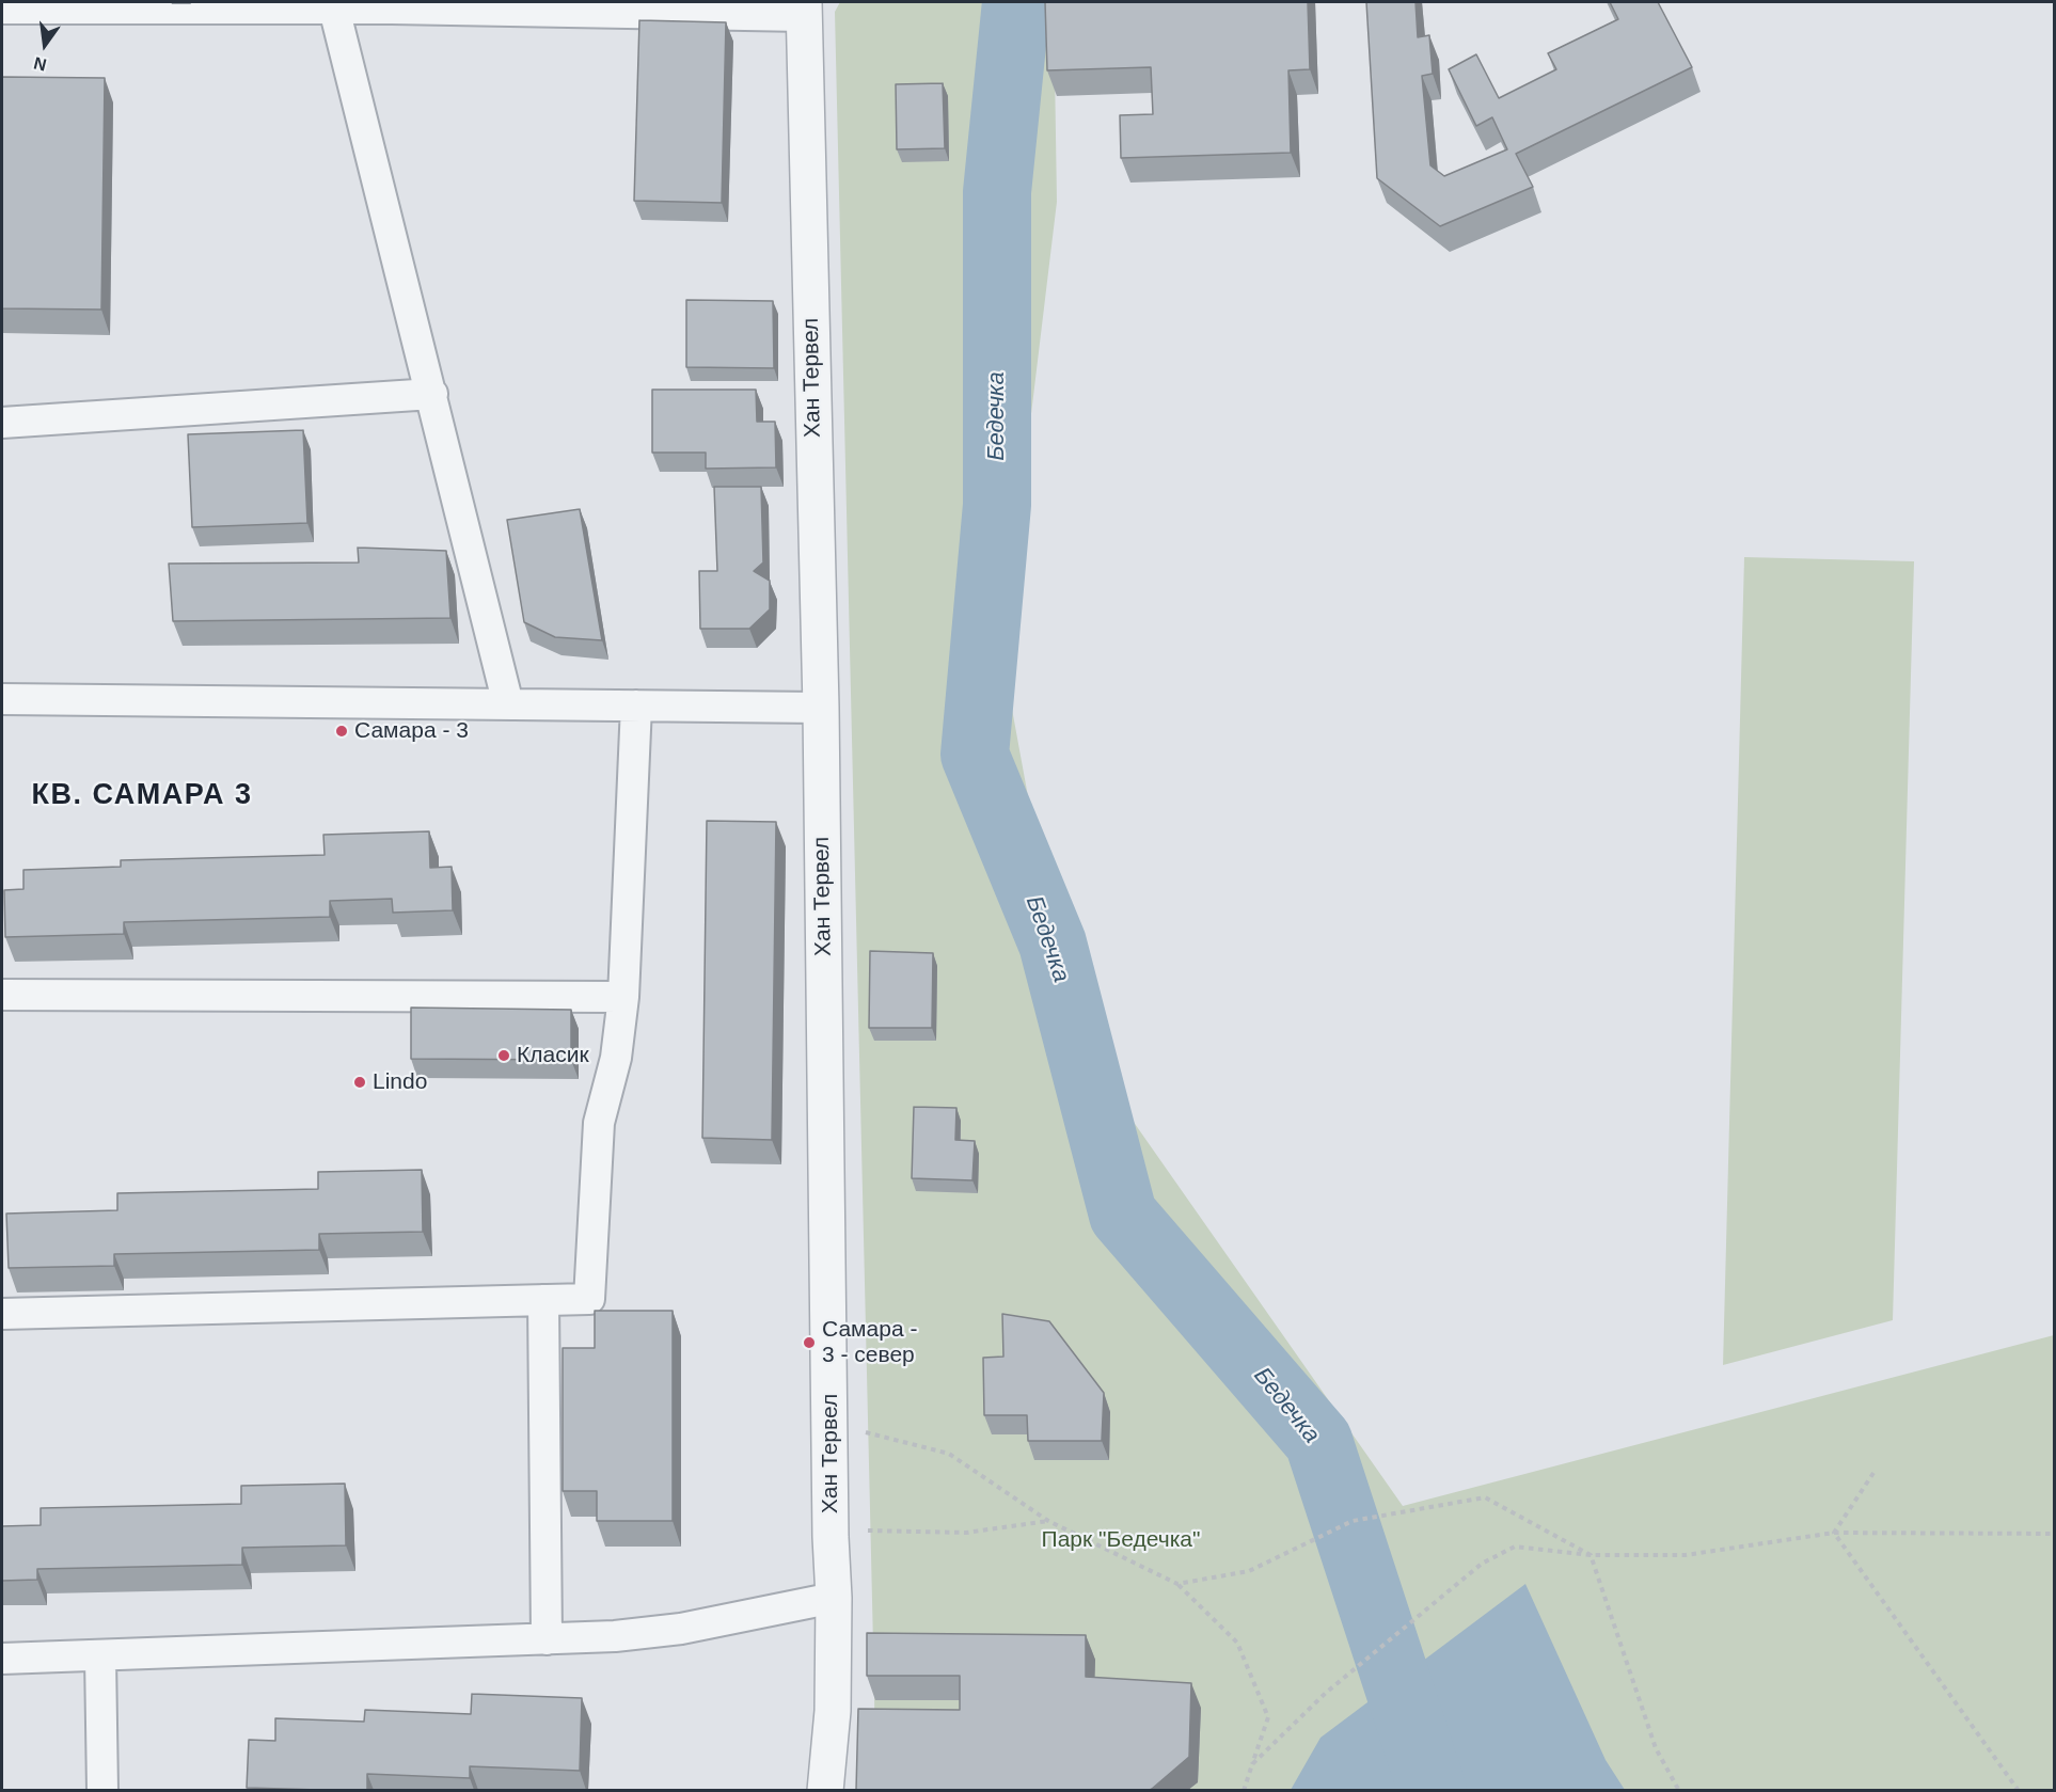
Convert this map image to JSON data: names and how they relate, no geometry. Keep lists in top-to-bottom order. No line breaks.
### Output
{"streets":{"street":["Хан Тервел"]},"districts":["КВ. САМАРА 3"],"water":["Бедечка"],"parks":["Парк \"Бедечка\""],"places":["Самара - 3","Класик","Lindo","Самара - 3 - север"],"north":"bottom"}
